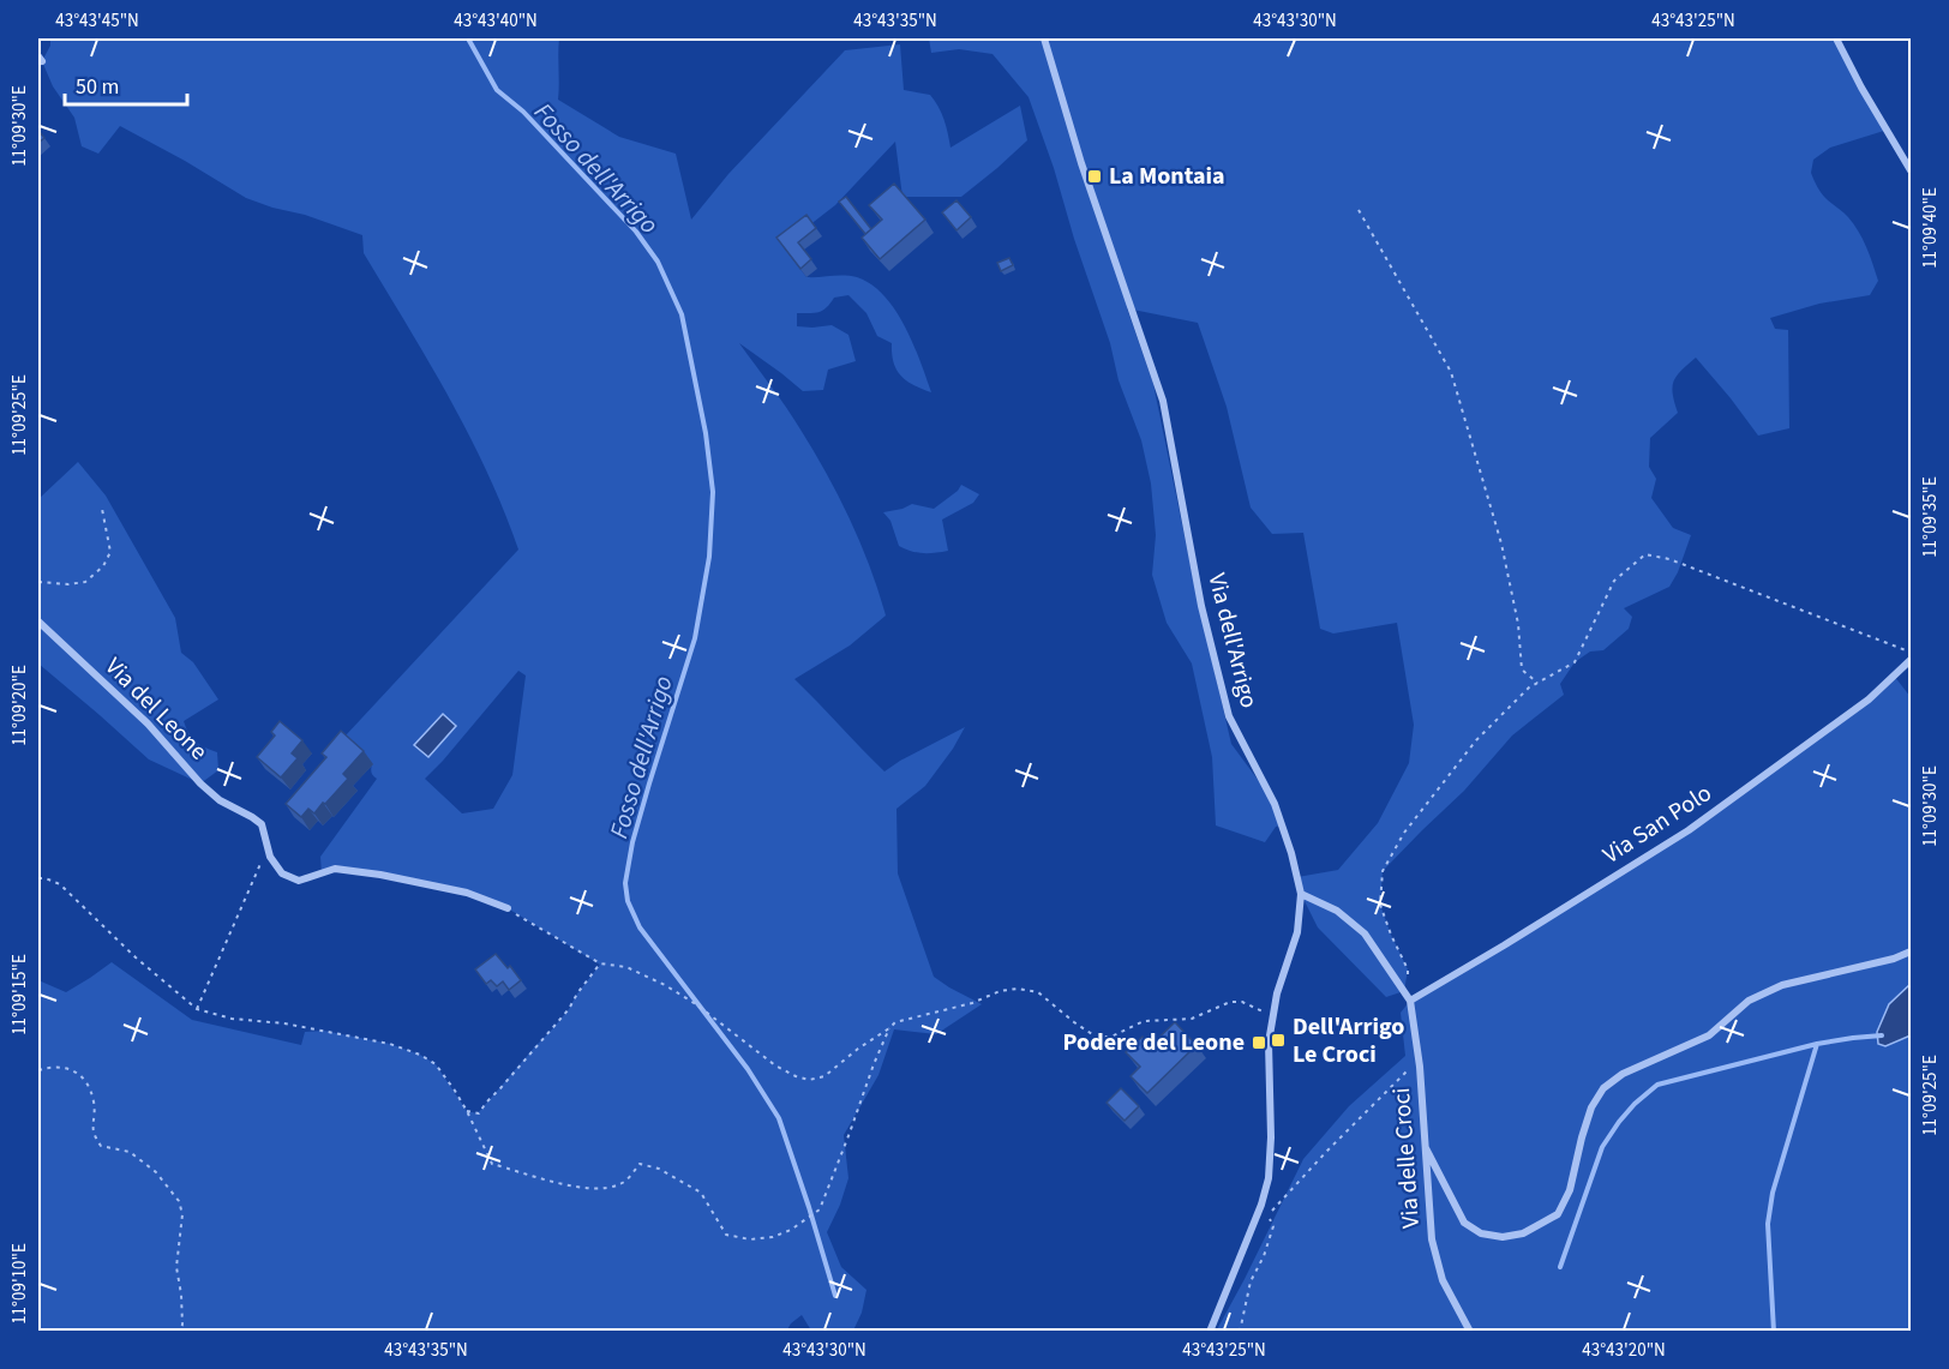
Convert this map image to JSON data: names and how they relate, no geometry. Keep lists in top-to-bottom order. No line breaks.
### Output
{"streets":{"street":["Via dell'Arrigo","Via del Leone","Via San Polo","Via delle Croci"]},"crossings":[["Via dell'Arrigo","Via delle Croci"],["Via San Polo","Via delle Croci"]],"water":["Fosso dell'Arrigo"],"places":{"transit":["La Montaia","Dell'Arrigo Le Croci","Podere del Leone"]},"scale_bar":"50 m","coordinates":["43°43'45\"N","43°43'40\"N","43°43'35\"N","43°43'30\"N","43°43'25\"N","11°09'30\"E","11°09'40\"E","11°09'25\"E","11°09'35\"E","11°09'20\"E","11°09'15\"E","11°09'10\"E","43°43'20\"N"]}
